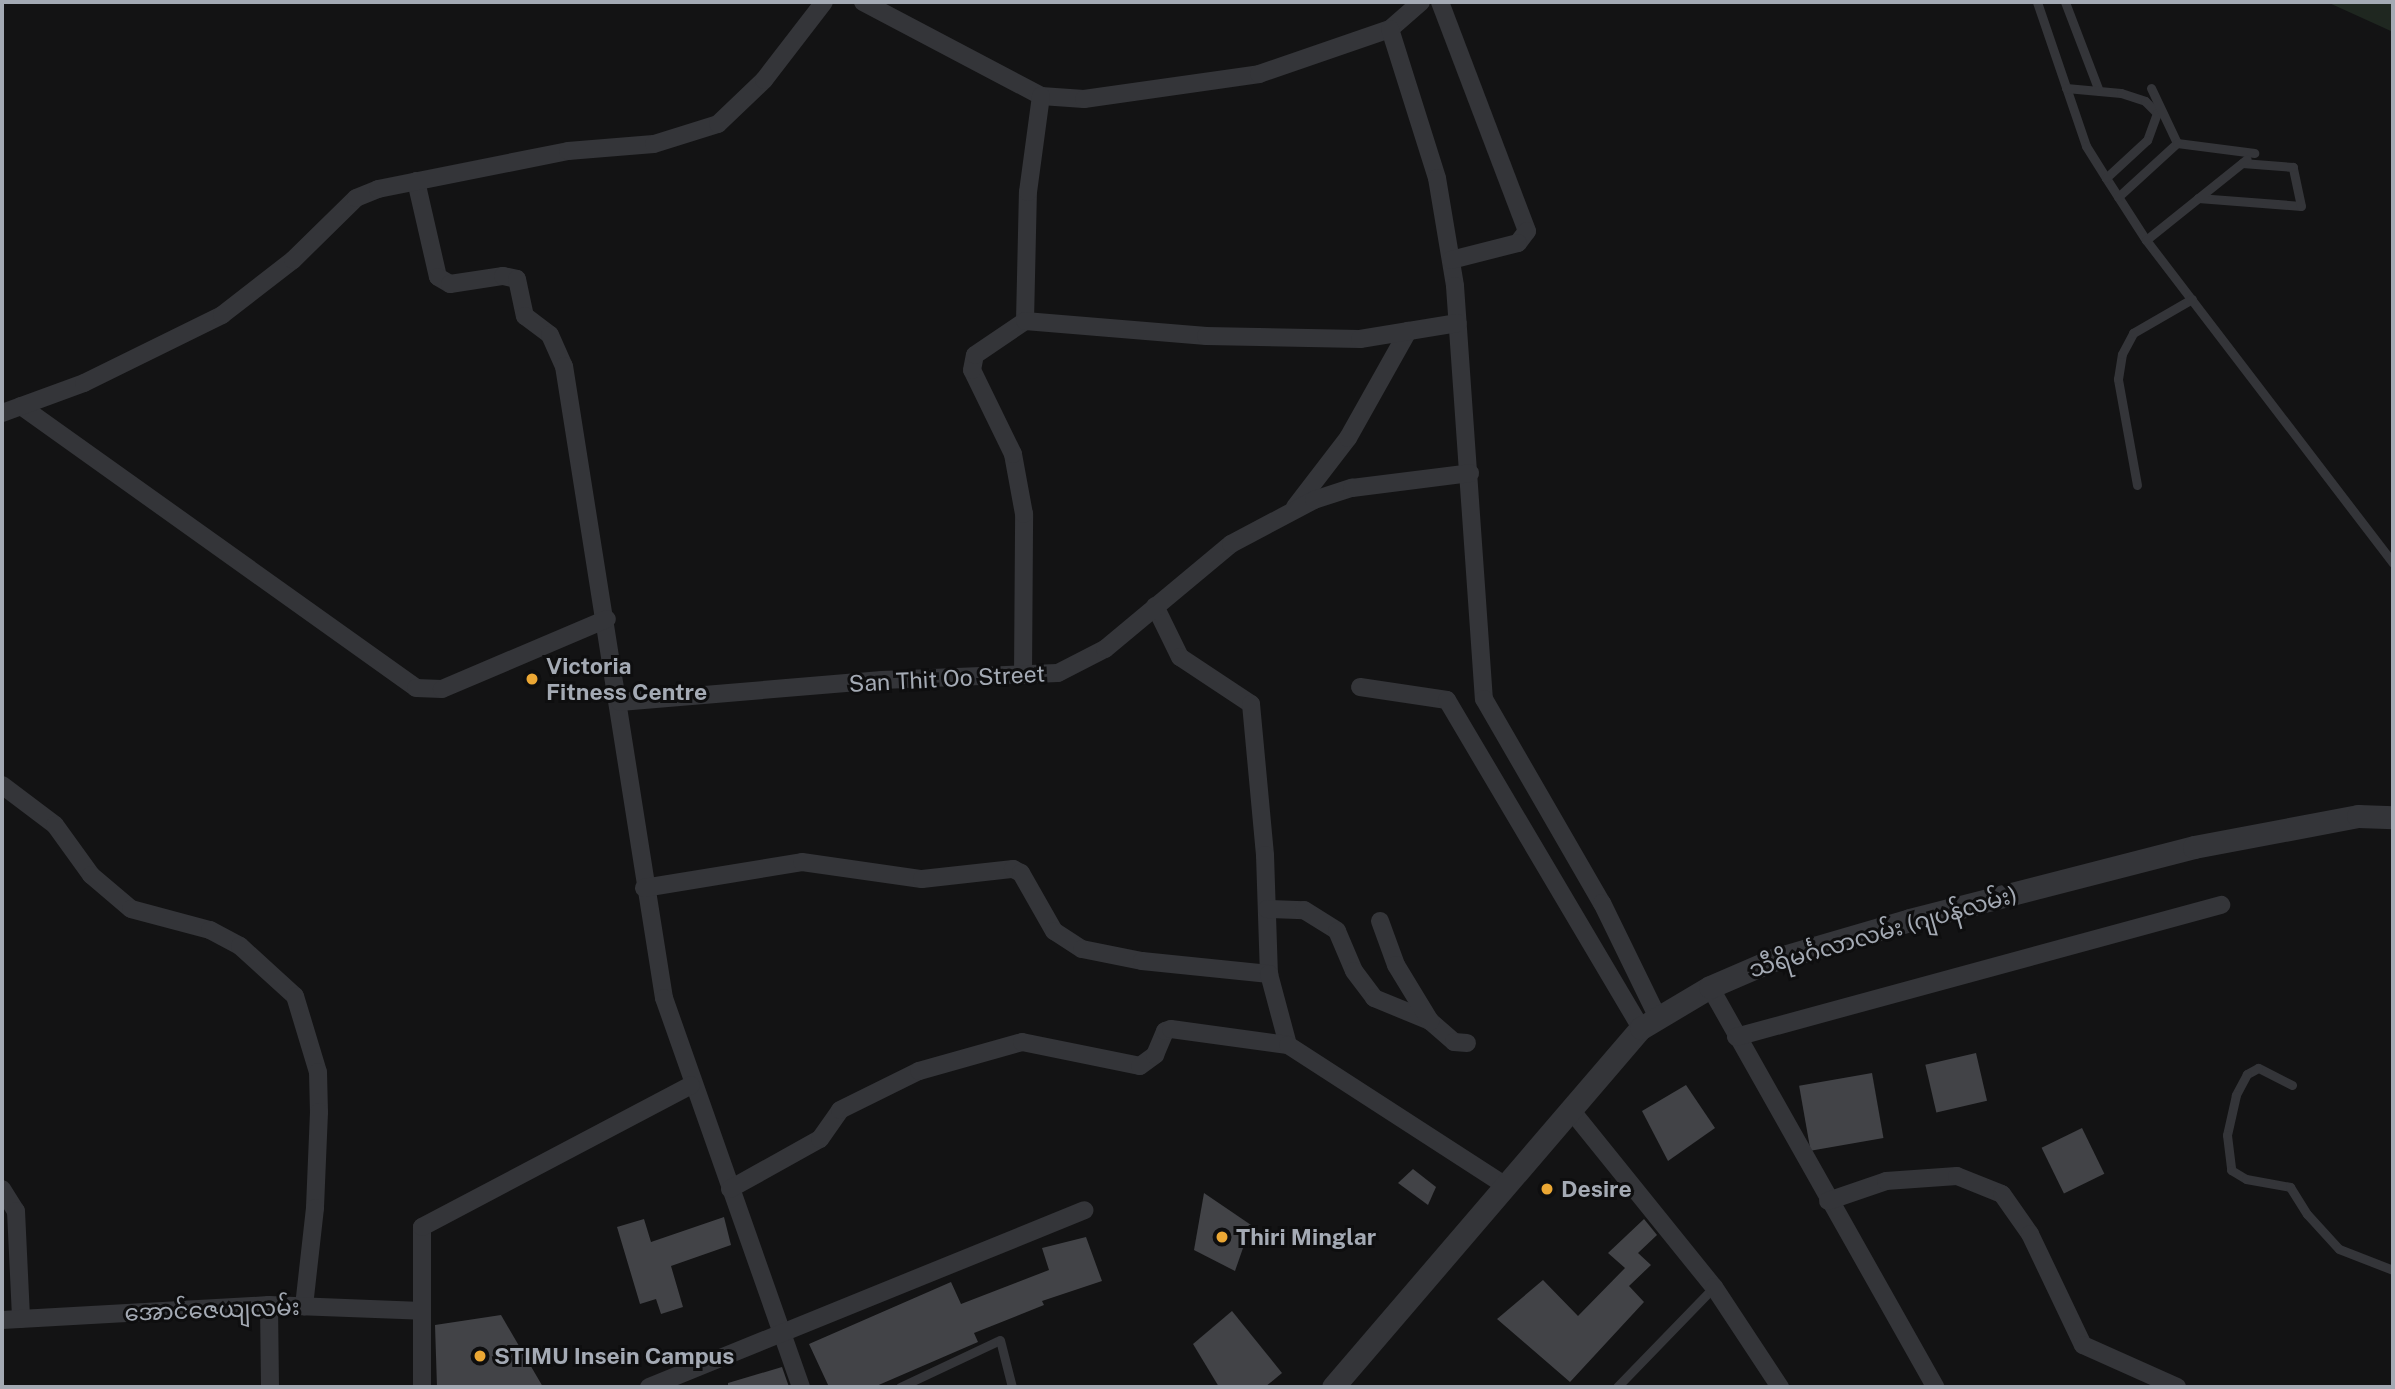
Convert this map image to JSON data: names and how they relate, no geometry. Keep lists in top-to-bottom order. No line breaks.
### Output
{"streets":{"street":["San Thit Oo Street","သီရိမင်္ဂလာလမ်း (ဂျပန်လမ်း)","အောင်ဇေယျလမ်း"]},"places":["Victoria Fitness Centre","Desire","Thiri Minglar","STIMU Insein Campus"]}
